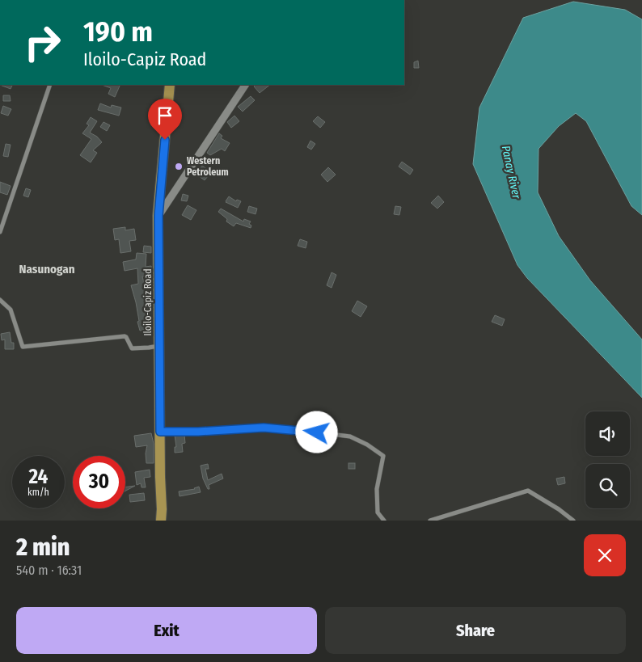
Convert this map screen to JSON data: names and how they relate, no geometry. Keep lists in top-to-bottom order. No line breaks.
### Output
{"streets":{"highway":["Iloilo-Capiz Road"]},"districts":["Nasunogan"],"water":["Panay River"],"places":["Western Petroleum"],"page":{"turn":["190 m","Iloilo-Capiz Road"],"speed":"24 km/h","limit":"30","heading":["2 min","540 m · 16:31"],"buttons":["Exit","Share"]}}
